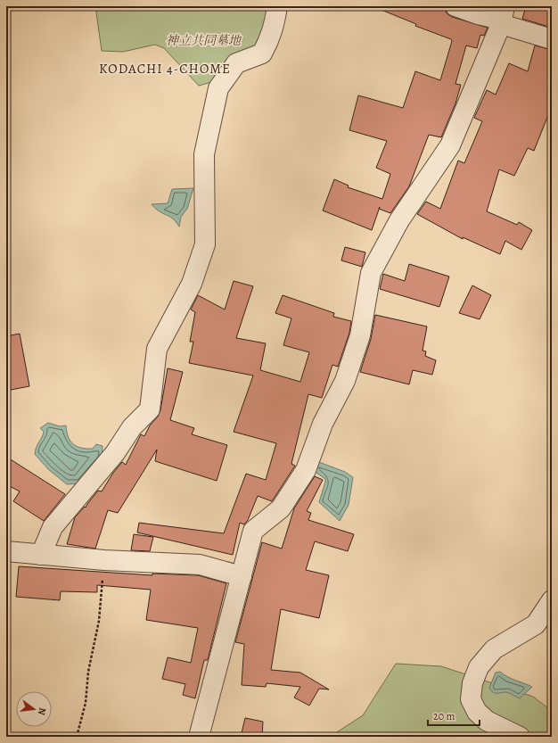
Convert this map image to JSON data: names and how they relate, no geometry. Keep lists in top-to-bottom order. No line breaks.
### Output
{"districts":["KODACHI 4-CHOME"],"parks":["神立共同墓地"],"scale_bar":"20 m","north":"right"}
